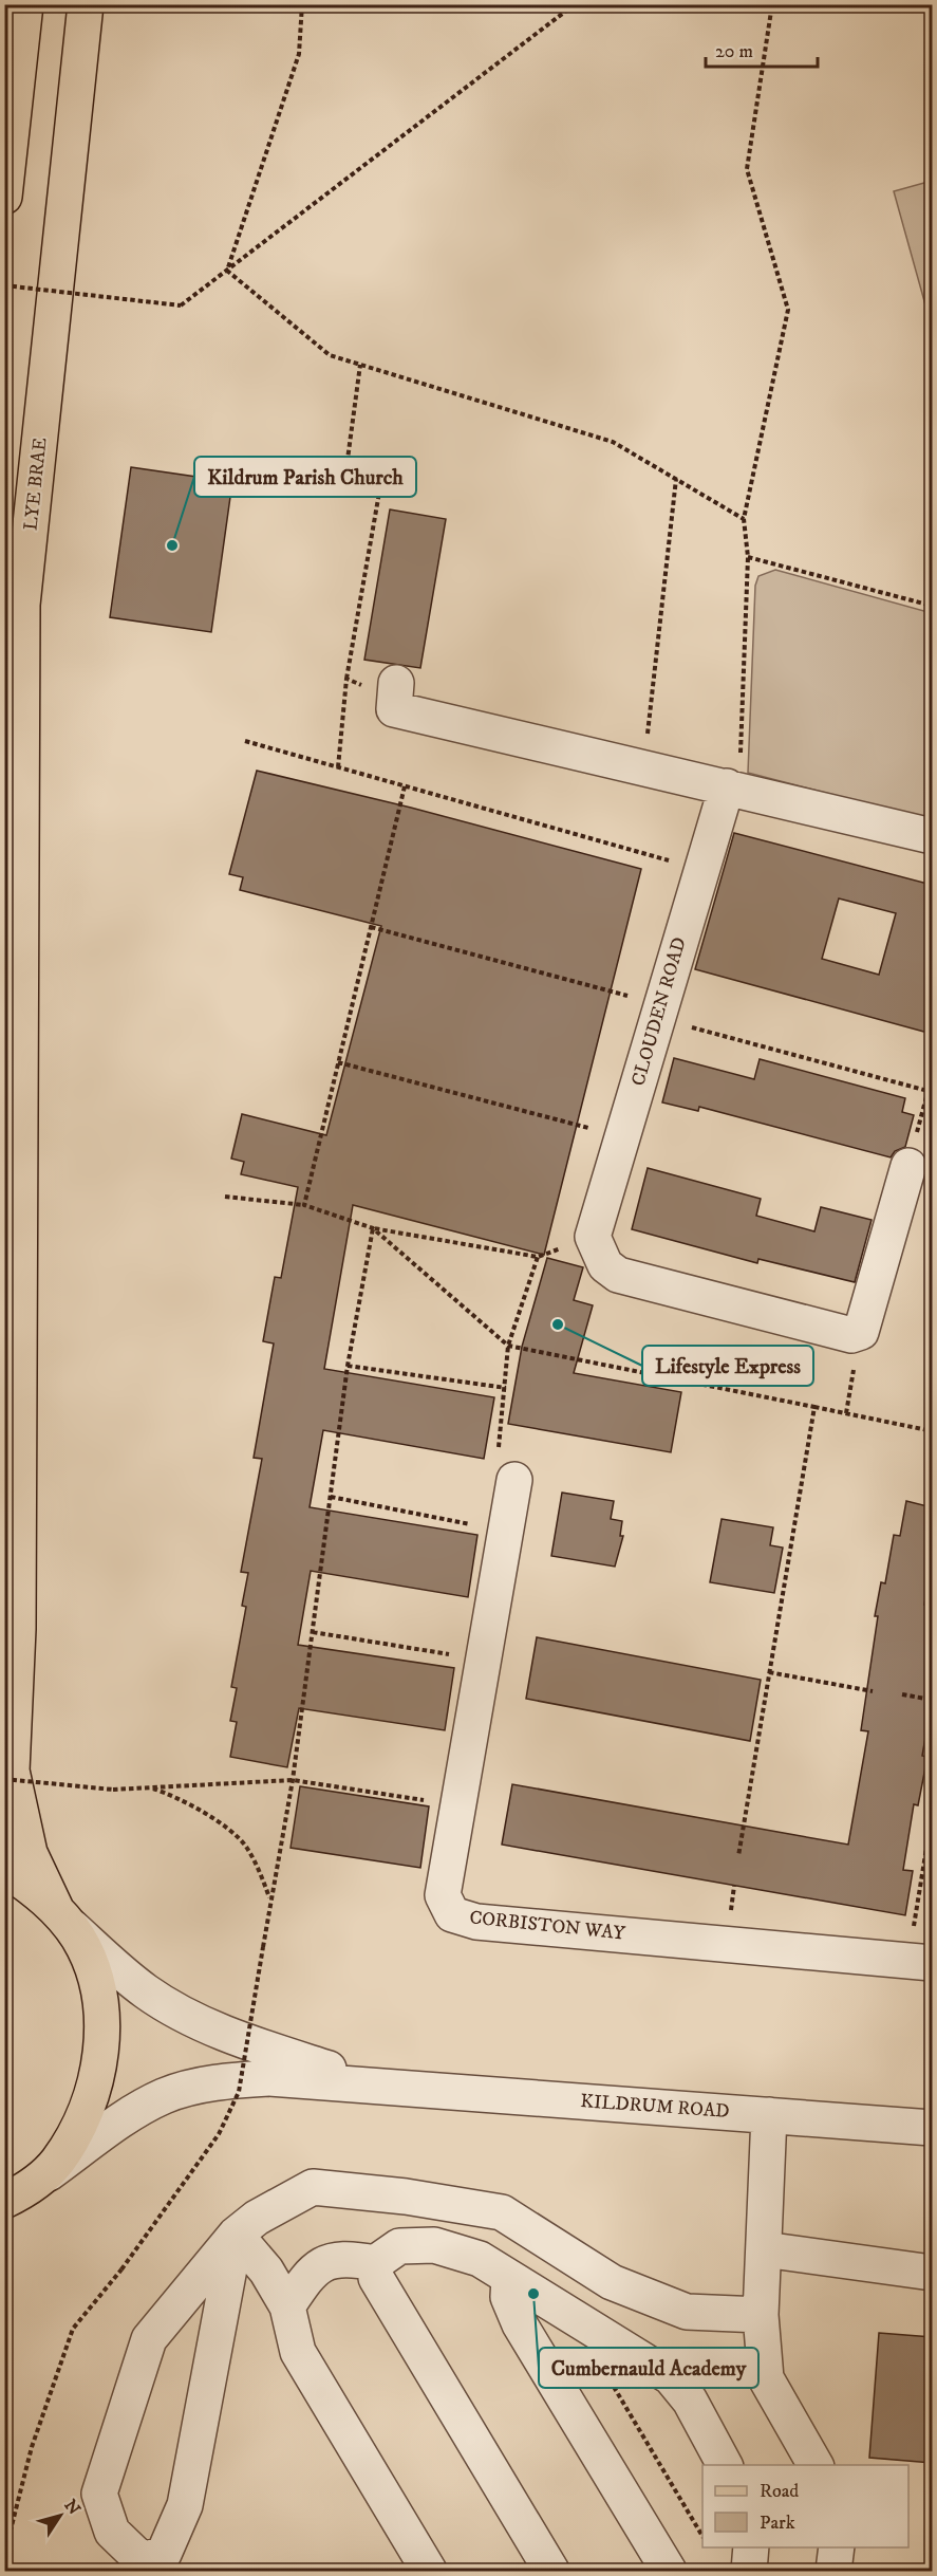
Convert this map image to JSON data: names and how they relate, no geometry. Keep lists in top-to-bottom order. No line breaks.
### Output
{"streets":{"main road":["LYE BRAE"],"street":["CLOUDEN ROAD","CORBISTON WAY","KILDRUM ROAD"]},"crossings":[["LYE BRAE","KILDRUM ROAD"]],"places":["Kildrum Parish Church","Lifestyle Express","Cumbernauld Academy"],"legend":["Road","Park"],"scale_bar":"20 m","north":"top right"}
